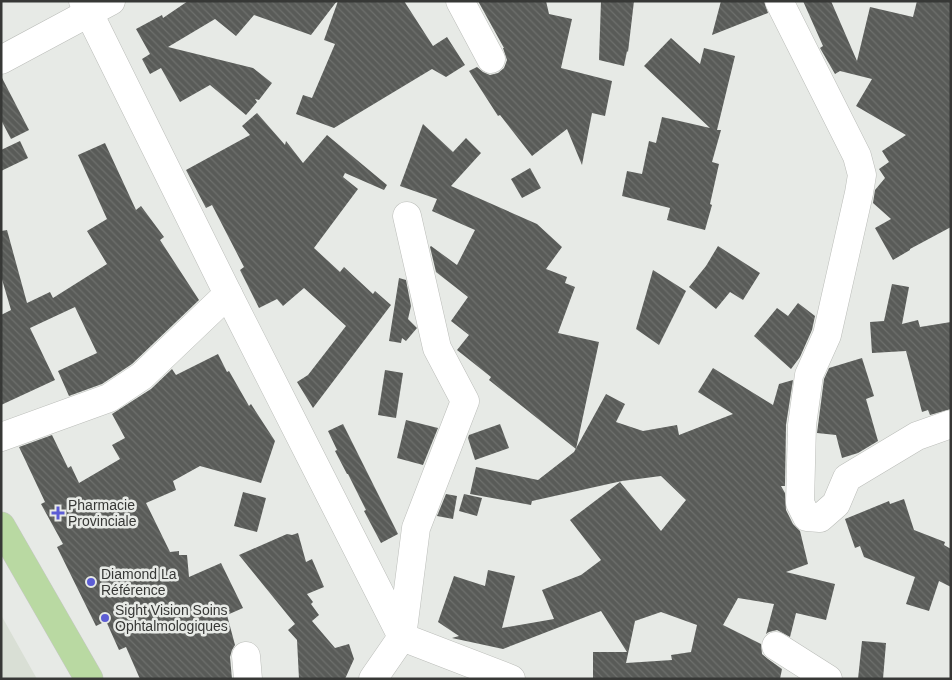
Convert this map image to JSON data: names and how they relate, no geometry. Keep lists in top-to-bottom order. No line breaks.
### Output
{"places":{"health":["Pharmacie Provinciale"],"other":["Diamond La Référence","Sight Vision Soins Ophtalmologiques"]}}
